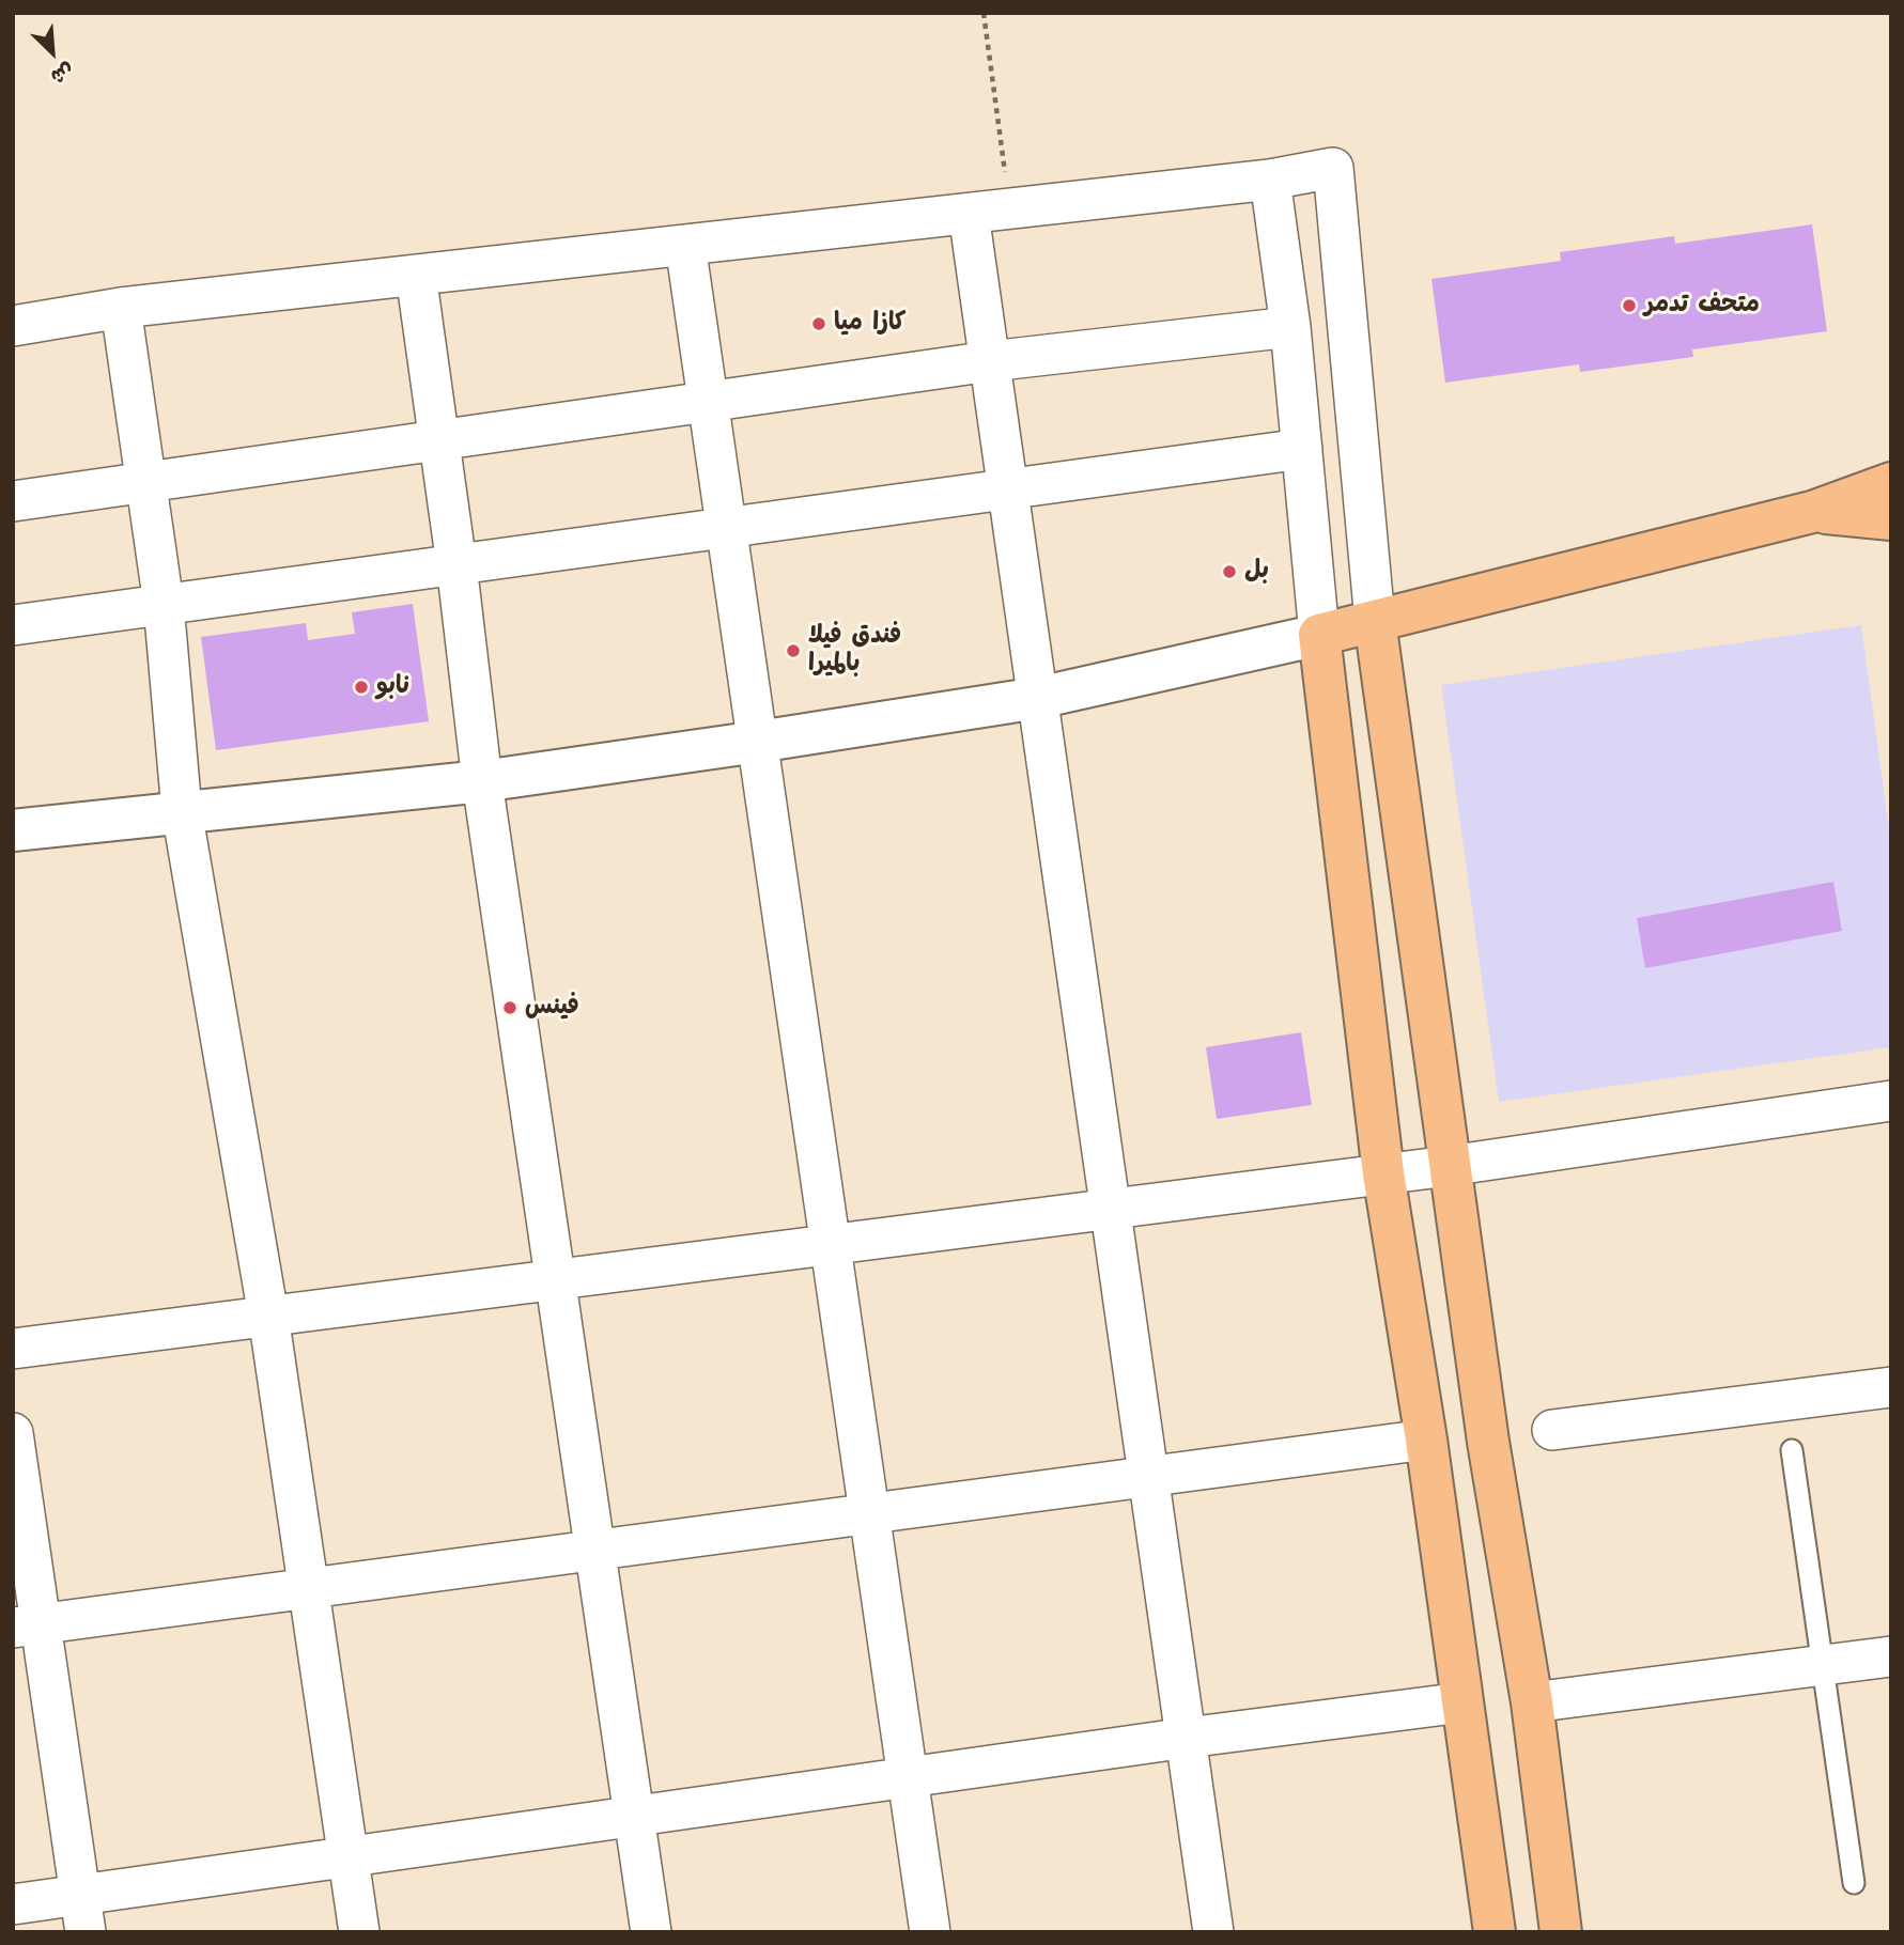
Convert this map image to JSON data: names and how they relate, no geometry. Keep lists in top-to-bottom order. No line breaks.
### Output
{"places":["متحف تدمر","كازا ميا","بل","فندق فيلا بالميرا","نابو","فينس"],"north":"bottom right"}
